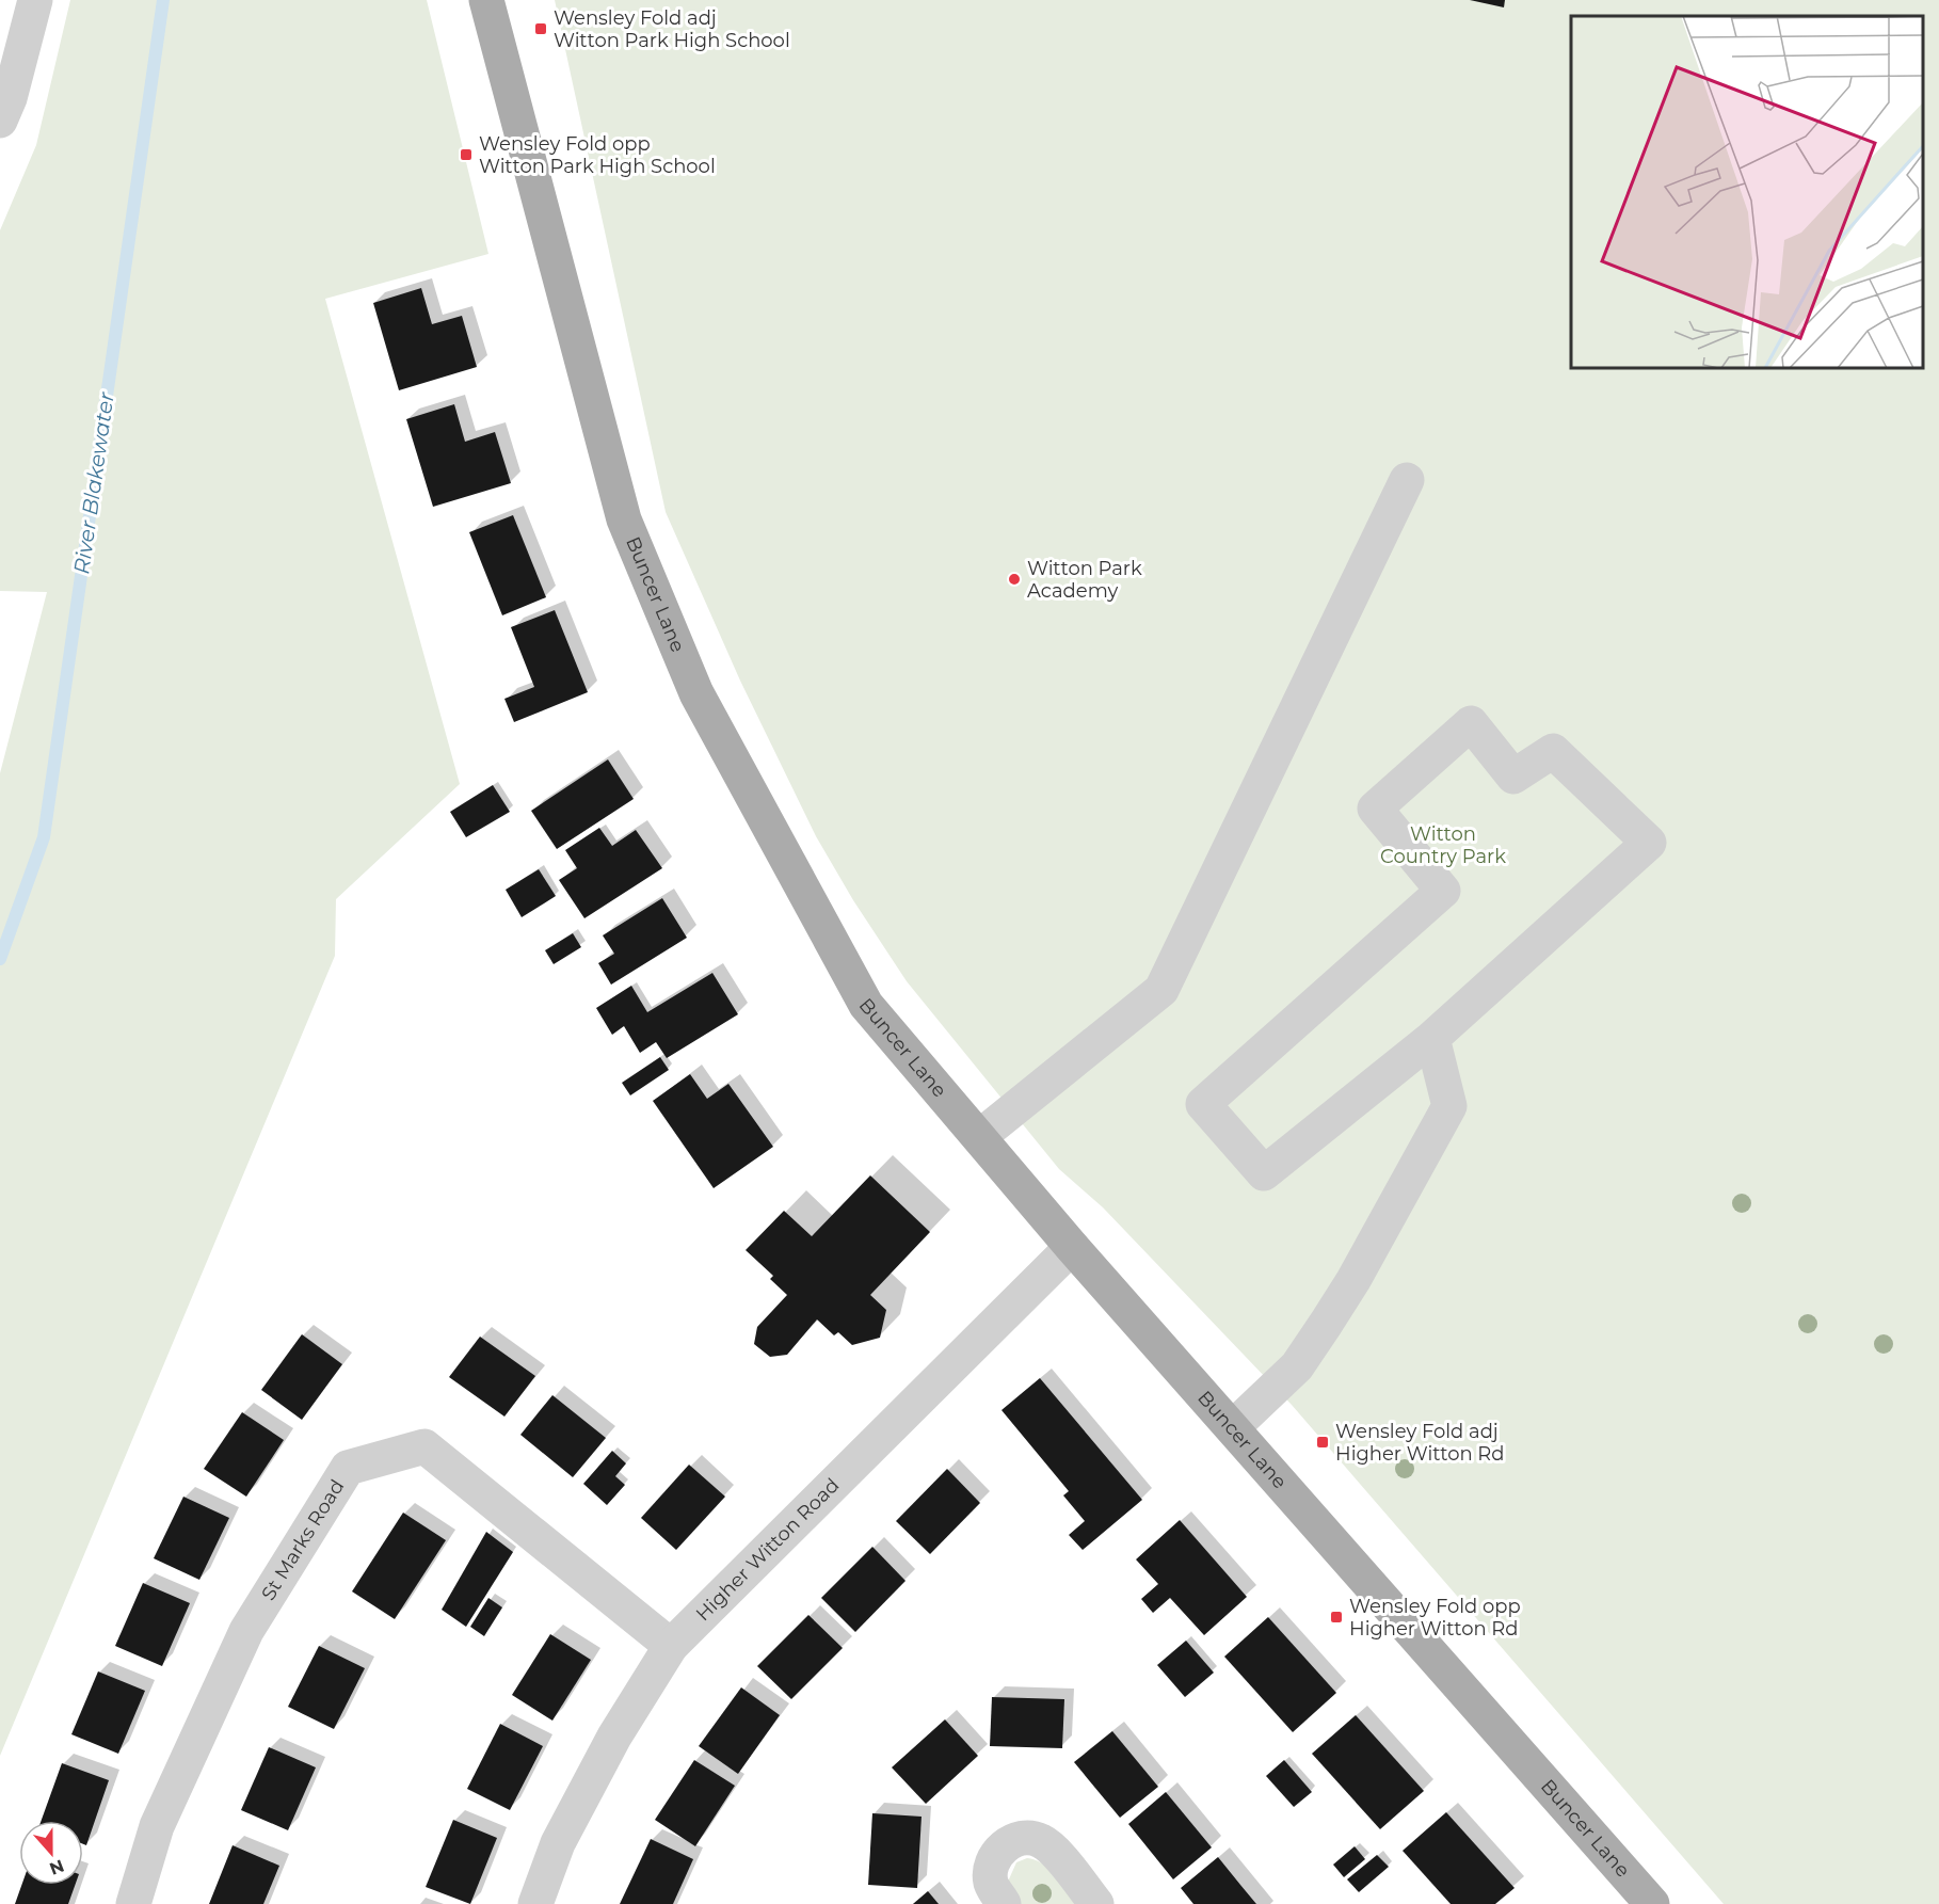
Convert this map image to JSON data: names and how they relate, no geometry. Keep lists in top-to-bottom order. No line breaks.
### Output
{"streets":{"main road":["Buncer Lane"],"street":["St Marks Road","Higher Witton Road"]},"crossings":[["Buncer Lane","Higher Witton Road"],["St Marks Road","Higher Witton Road"]],"water":["River Blakewater"],"parks":["Witton Country Park"],"places":{"transit":["Wensley Fold adj Witton Park High School","Wensley Fold opp Witton Park High School","Wensley Fold adj Higher Witton Rd","Wensley Fold opp Higher Witton Rd"],"other":["Witton Park Academy"]},"north":"bottom"}
